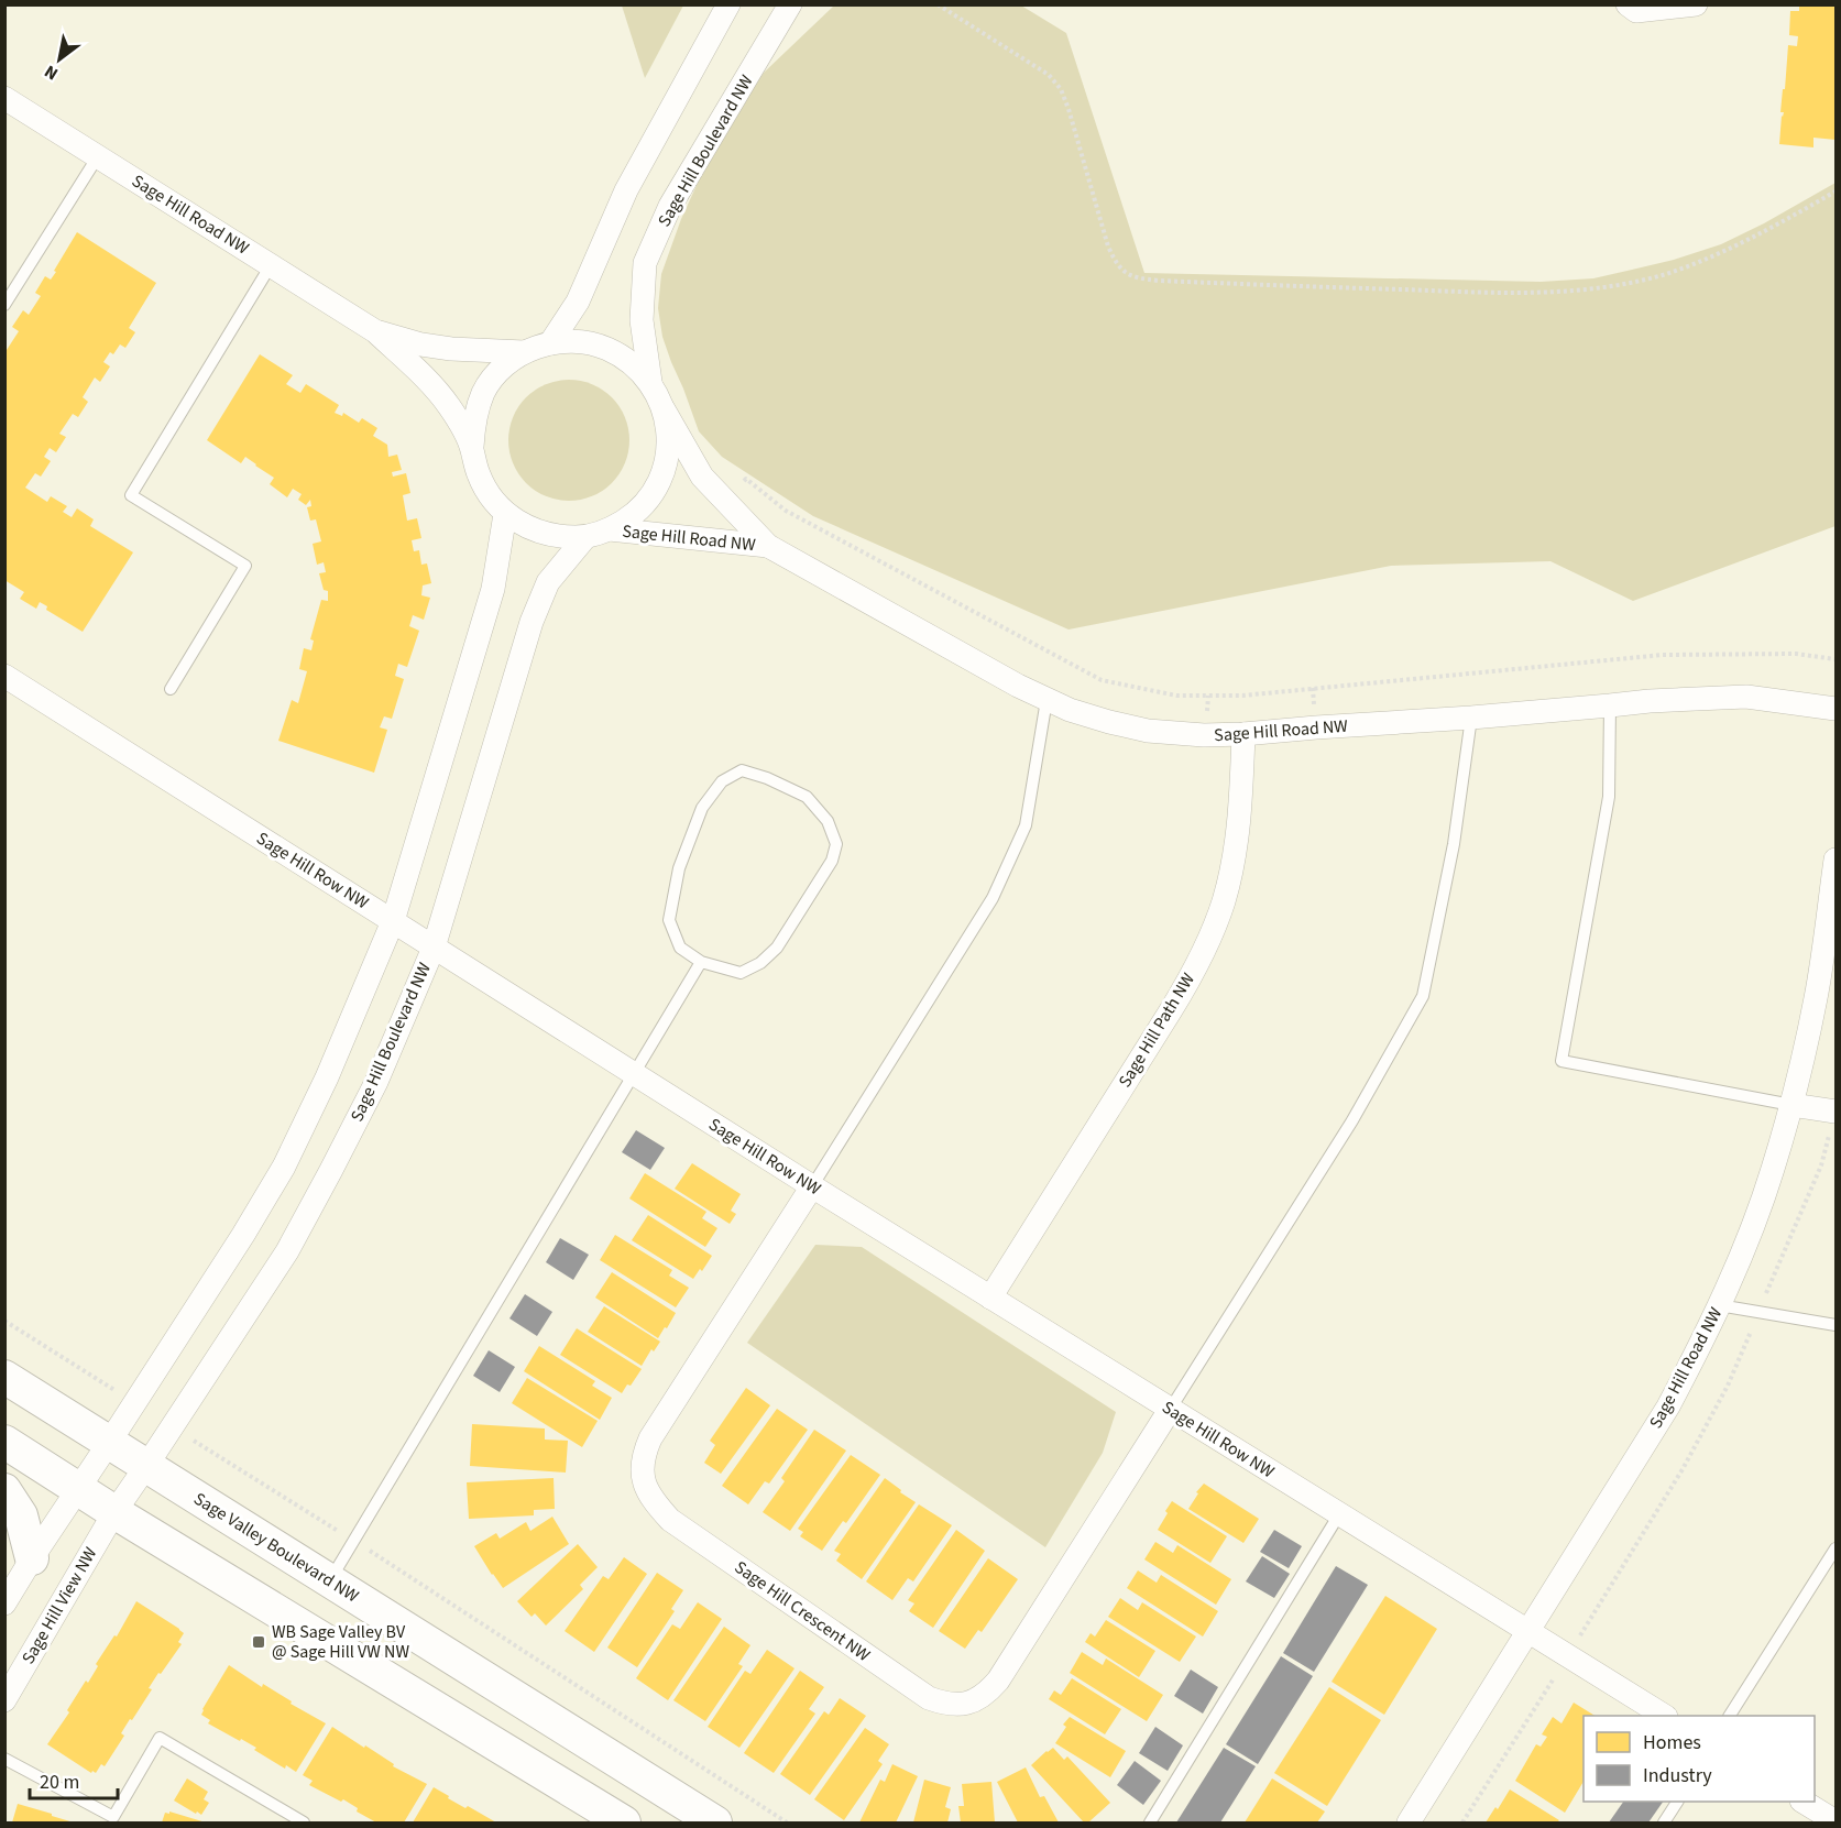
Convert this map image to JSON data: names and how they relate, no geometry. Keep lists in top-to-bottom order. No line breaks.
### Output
{"streets":{"street":["Sage Hill Boulevard NW","Sage Hill Road NW","Sage Hill Row NW","Sage Hill Path NW","Sage Valley Boulevard NW","Sage Hill View NW","Sage Hill Crescent NW"]},"crossings":[["Sage Hill Boulevard NW","Sage Hill Road NW"],["Sage Hill Boulevard NW","Sage Hill Row NW"],["Sage Hill Boulevard NW","Sage Valley Boulevard NW"],["Sage Hill Boulevard NW","Sage Hill View NW"],["Sage Hill Road NW","Sage Hill Row NW"],["Sage Hill Road NW","Sage Hill Path NW"],["Sage Hill Row NW","Sage Hill Path NW"],["Sage Hill Row NW","Sage Hill Crescent NW"]],"places":{"transit":["WB Sage Valley BV @ Sage Hill VW NW"]},"legend":["Homes","Industry"],"scale_bar":"20 m","north":"bottom left"}
